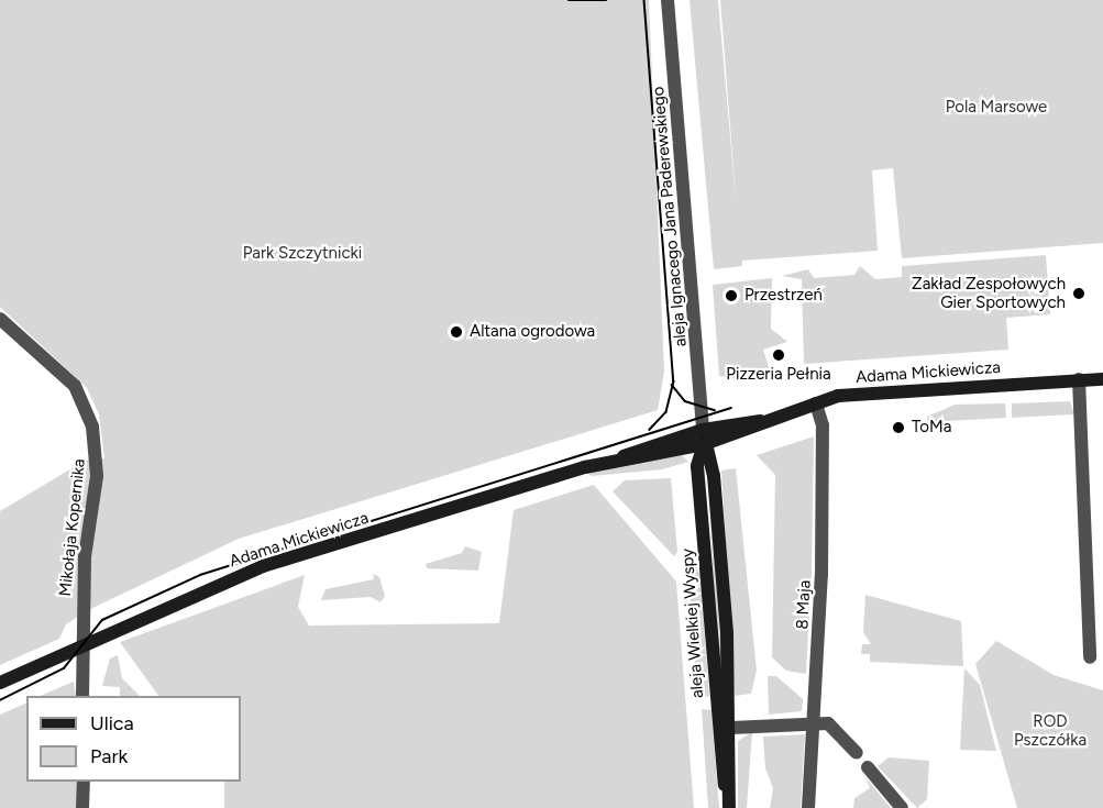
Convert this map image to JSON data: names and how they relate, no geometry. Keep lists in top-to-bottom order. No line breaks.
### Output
{"streets":{"main road":["Adama Mickiewicza","aleja Wielkiej Wyspy"],"street":["aleja Ignacego Jana Paderewskiego","Mikołaja Kopernika","8 Maja"]},"crossings":[["aleja Ignacego Jana Paderewskiego","Adama Mickiewicza"],["aleja Ignacego Jana Paderewskiego","aleja Wielkiej Wyspy"],["Adama Mickiewicza","Mikołaja Kopernika"],["Adama Mickiewicza","8 Maja"],["Adama Mickiewicza","aleja Wielkiej Wyspy"]],"parks":["Pola Marsowe","Park Szczytnicki","ROD Pszczółka"],"places":["Zakład Zespołowych Gier Sportowych","Przestrzeń","Altana ogrodowa","Pizzeria Pełnia","ToMa"],"legend":["Ulica","Park"]}
